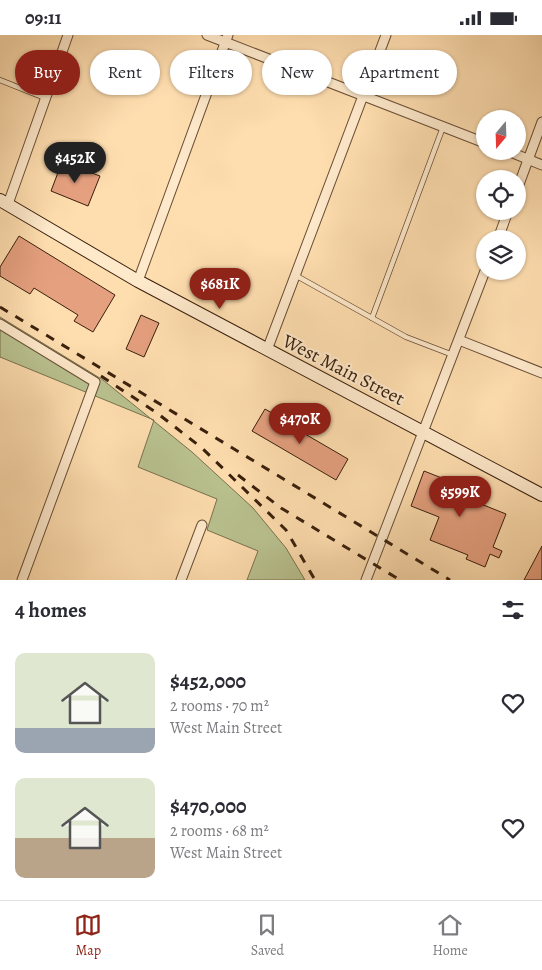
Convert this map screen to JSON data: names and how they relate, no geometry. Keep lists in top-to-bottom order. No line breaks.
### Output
{"streets":{"main road":["West Main Street"]},"north":"bottom","page":{"status":"09:11","chip":["Buy","Rent","Filters","New","Apartment"],"price":["$452K","$681K","$470K","$599K"],"heading":"4 homes","list":[{"name":"$452,000","note":"2 rooms · 70 m² · West Main Street"},{"name":"$470,000","note":"2 rooms · 68 m² · West Main Street"}],"tabs":["Map","Saved","Home"]}}
